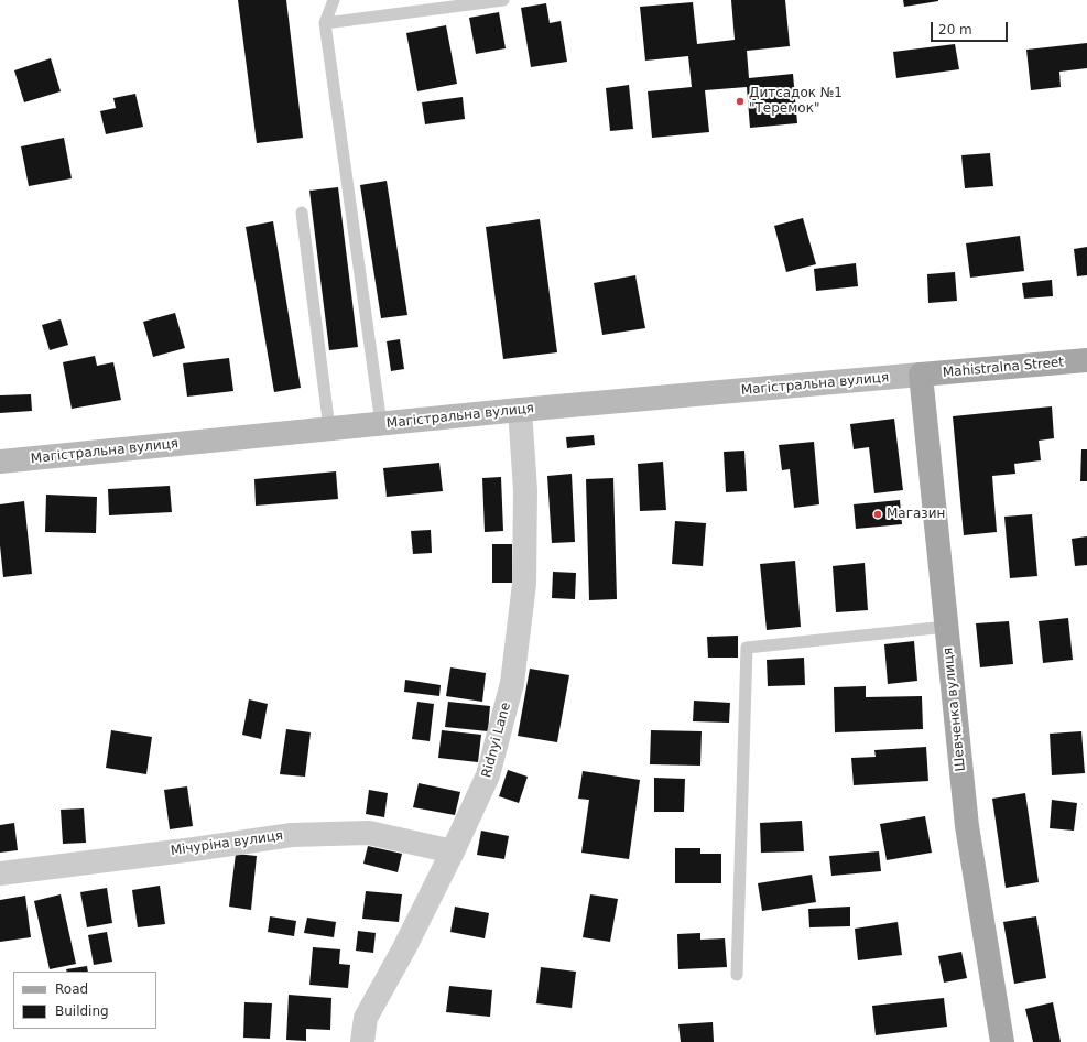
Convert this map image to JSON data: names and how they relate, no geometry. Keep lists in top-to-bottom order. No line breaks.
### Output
{"streets":{"main road":["Mahistralna Street","Магістральна вулиця","Шевченка вулиця"],"street":["Ridnyi Lane","Мічуріна вулиця"]},"crossings":[["Mahistralna Street","Магістральна вулиця"],["Mahistralna Street","Шевченка вулиця"],["Магістральна вулиця","Шевченка вулиця"],["Магістральна вулиця","Ridnyi Lane"],["Ridnyi Lane","Мічуріна вулиця"]],"places":["Дитсадок №1 \"Теремок\"","Магазин"],"legend":["Road","Building"],"scale_bar":"20 m"}
